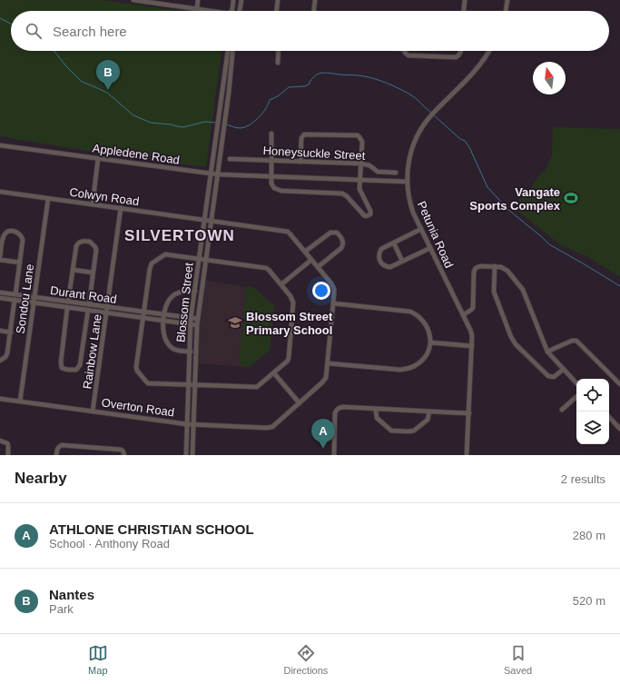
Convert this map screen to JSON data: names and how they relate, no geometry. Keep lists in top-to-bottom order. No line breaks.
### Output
{"streets":{"street":["Honeysuckle Street","Appledene Road","Colwyn Road","Petunia Road","Durant Road","Sondou Lane","Blossom Street","Rainbow Lane","Overton Road"]},"crossings":[["Appledene Road","Petunia Road"],["Appledene Road","Blossom Street"],["Colwyn Road","Sondou Lane"],["Colwyn Road","Blossom Street"],["Colwyn Road","Rainbow Lane"],["Colwyn Road","Overton Road"],["Durant Road","Sondou Lane"],["Durant Road","Blossom Street"],["Durant Road","Rainbow Lane"],["Sondou Lane","Overton Road"],["Blossom Street","Overton Road"],["Rainbow Lane","Overton Road"]],"districts":["SILVERTOWN"],"places":{"sports":["Vangate Sports Complex"],"school or university":["Blossom Street Primary School"]},"north":"top","page":{"search":"Search here","pins":["B","A"],"heading":["Nearby","2 results"],"list":[{"mark":"A","name":"ATHLONE CHRISTIAN SCHOOL","note":"School · Anthony Road","value":"280 m"},{"mark":"B","name":"Nantes","note":"Park","value":"520 m"}],"nav":["Map","Directions","Saved"]}}
